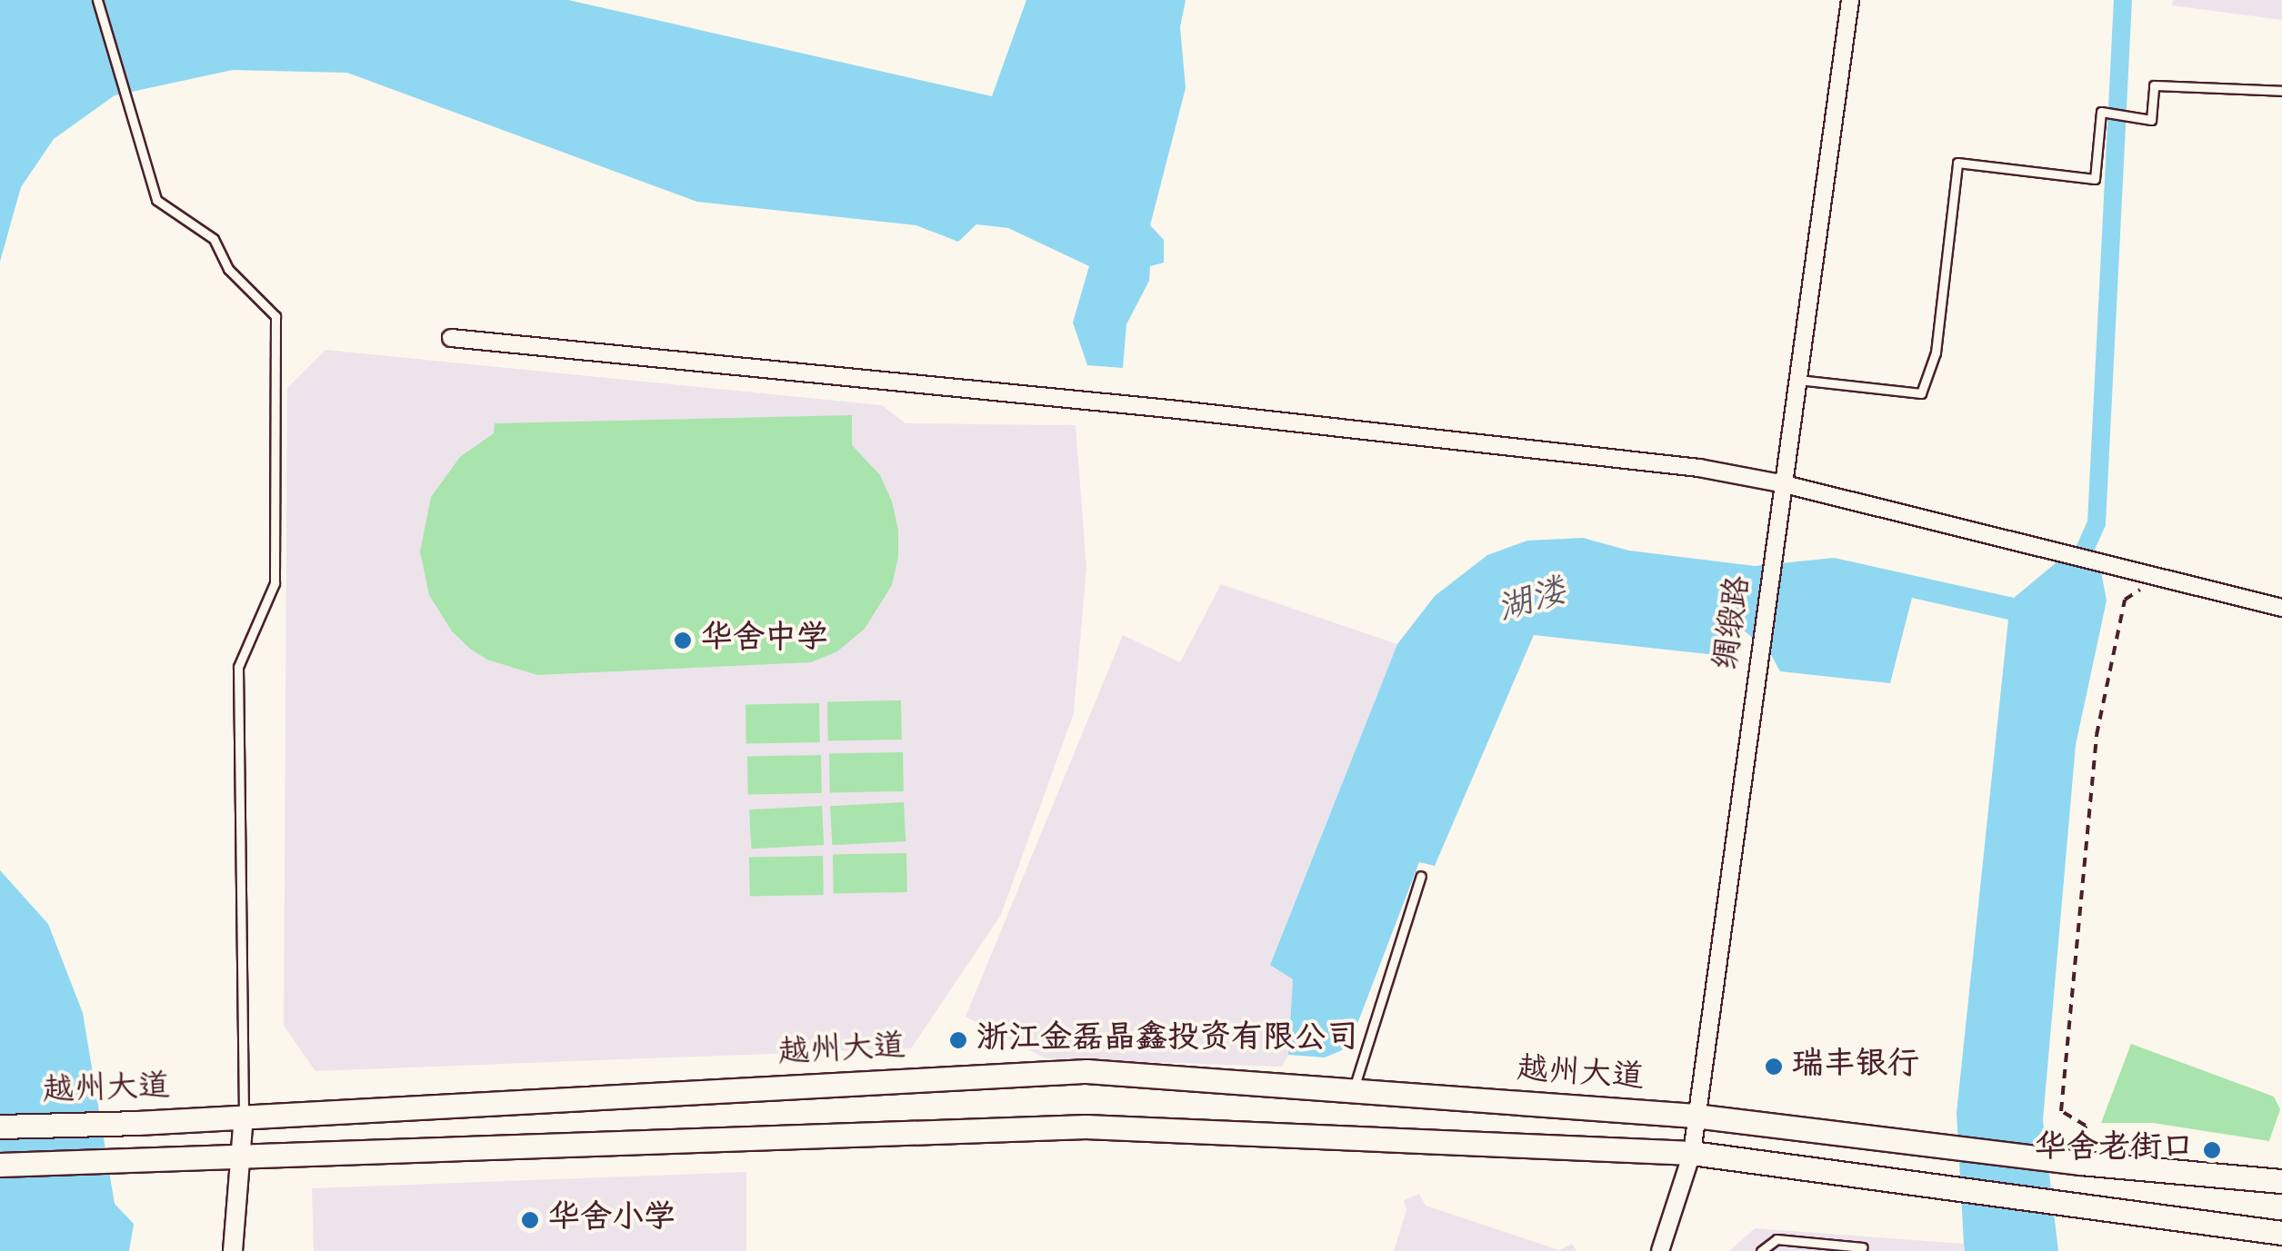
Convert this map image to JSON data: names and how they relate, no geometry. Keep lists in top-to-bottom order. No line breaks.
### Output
{"streets":{"main road":["越州大道"],"street":["绸缎路"]},"crossings":[["绸缎路","越州大道"]],"water":["湖溇"],"places":["华舍中学","浙江金磊晶鑫投资有限公司","瑞丰银行","华舍老街口","华舍小学"]}
